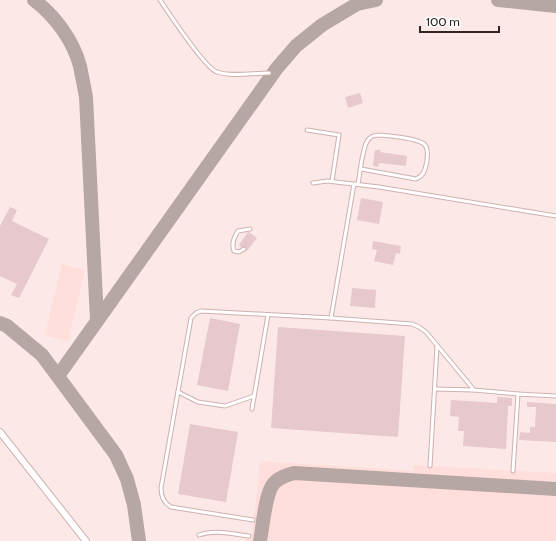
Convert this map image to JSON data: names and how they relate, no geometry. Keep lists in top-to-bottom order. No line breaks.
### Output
{"scale_bar":"100 m"}
